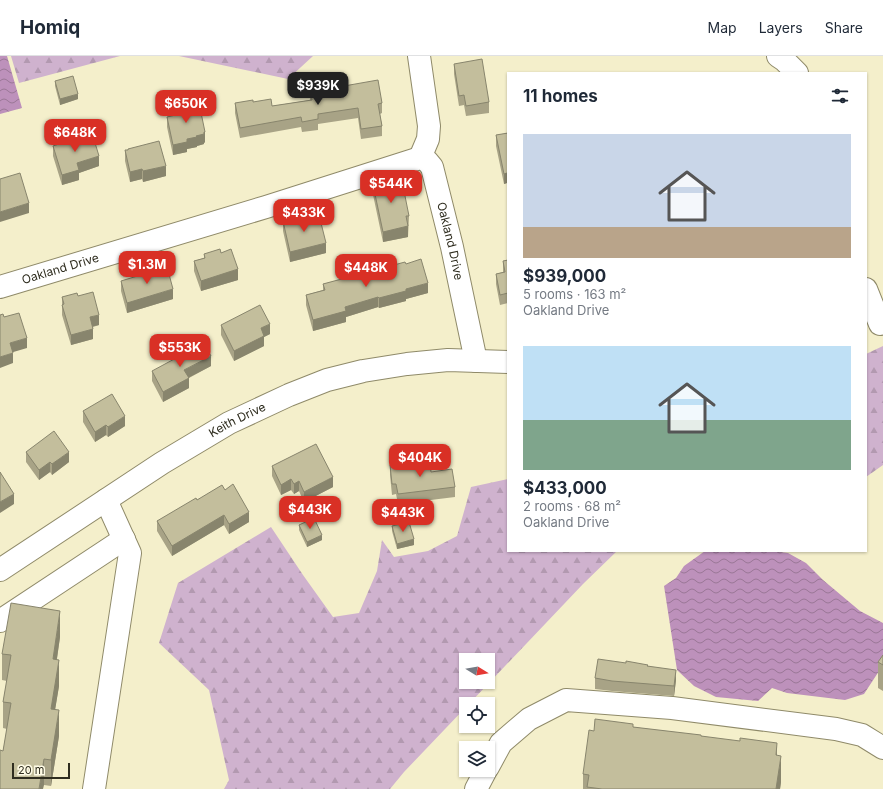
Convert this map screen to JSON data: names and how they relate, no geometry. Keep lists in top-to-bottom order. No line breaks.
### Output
{"streets":{"street":["Oakland Drive","Keith Drive"]},"crossings":[["Oakland Drive","Keith Drive"]],"scale_bar":"20 m","north":"right","page":{"header":"Homiq","nav":["Map","Layers","Share"],"price":["$939K","$650K","$648K","$544K","$433K","$1.3M","$448K","$553K","$404K","$443K","$443K"],"heading":"11 homes","list":[{"name":"$939,000","note":"5 rooms · 163 m² · Oakland Drive"},{"name":"$433,000","note":"2 rooms · 68 m² · Oakland Drive"}],"scale":"20 m"}}
